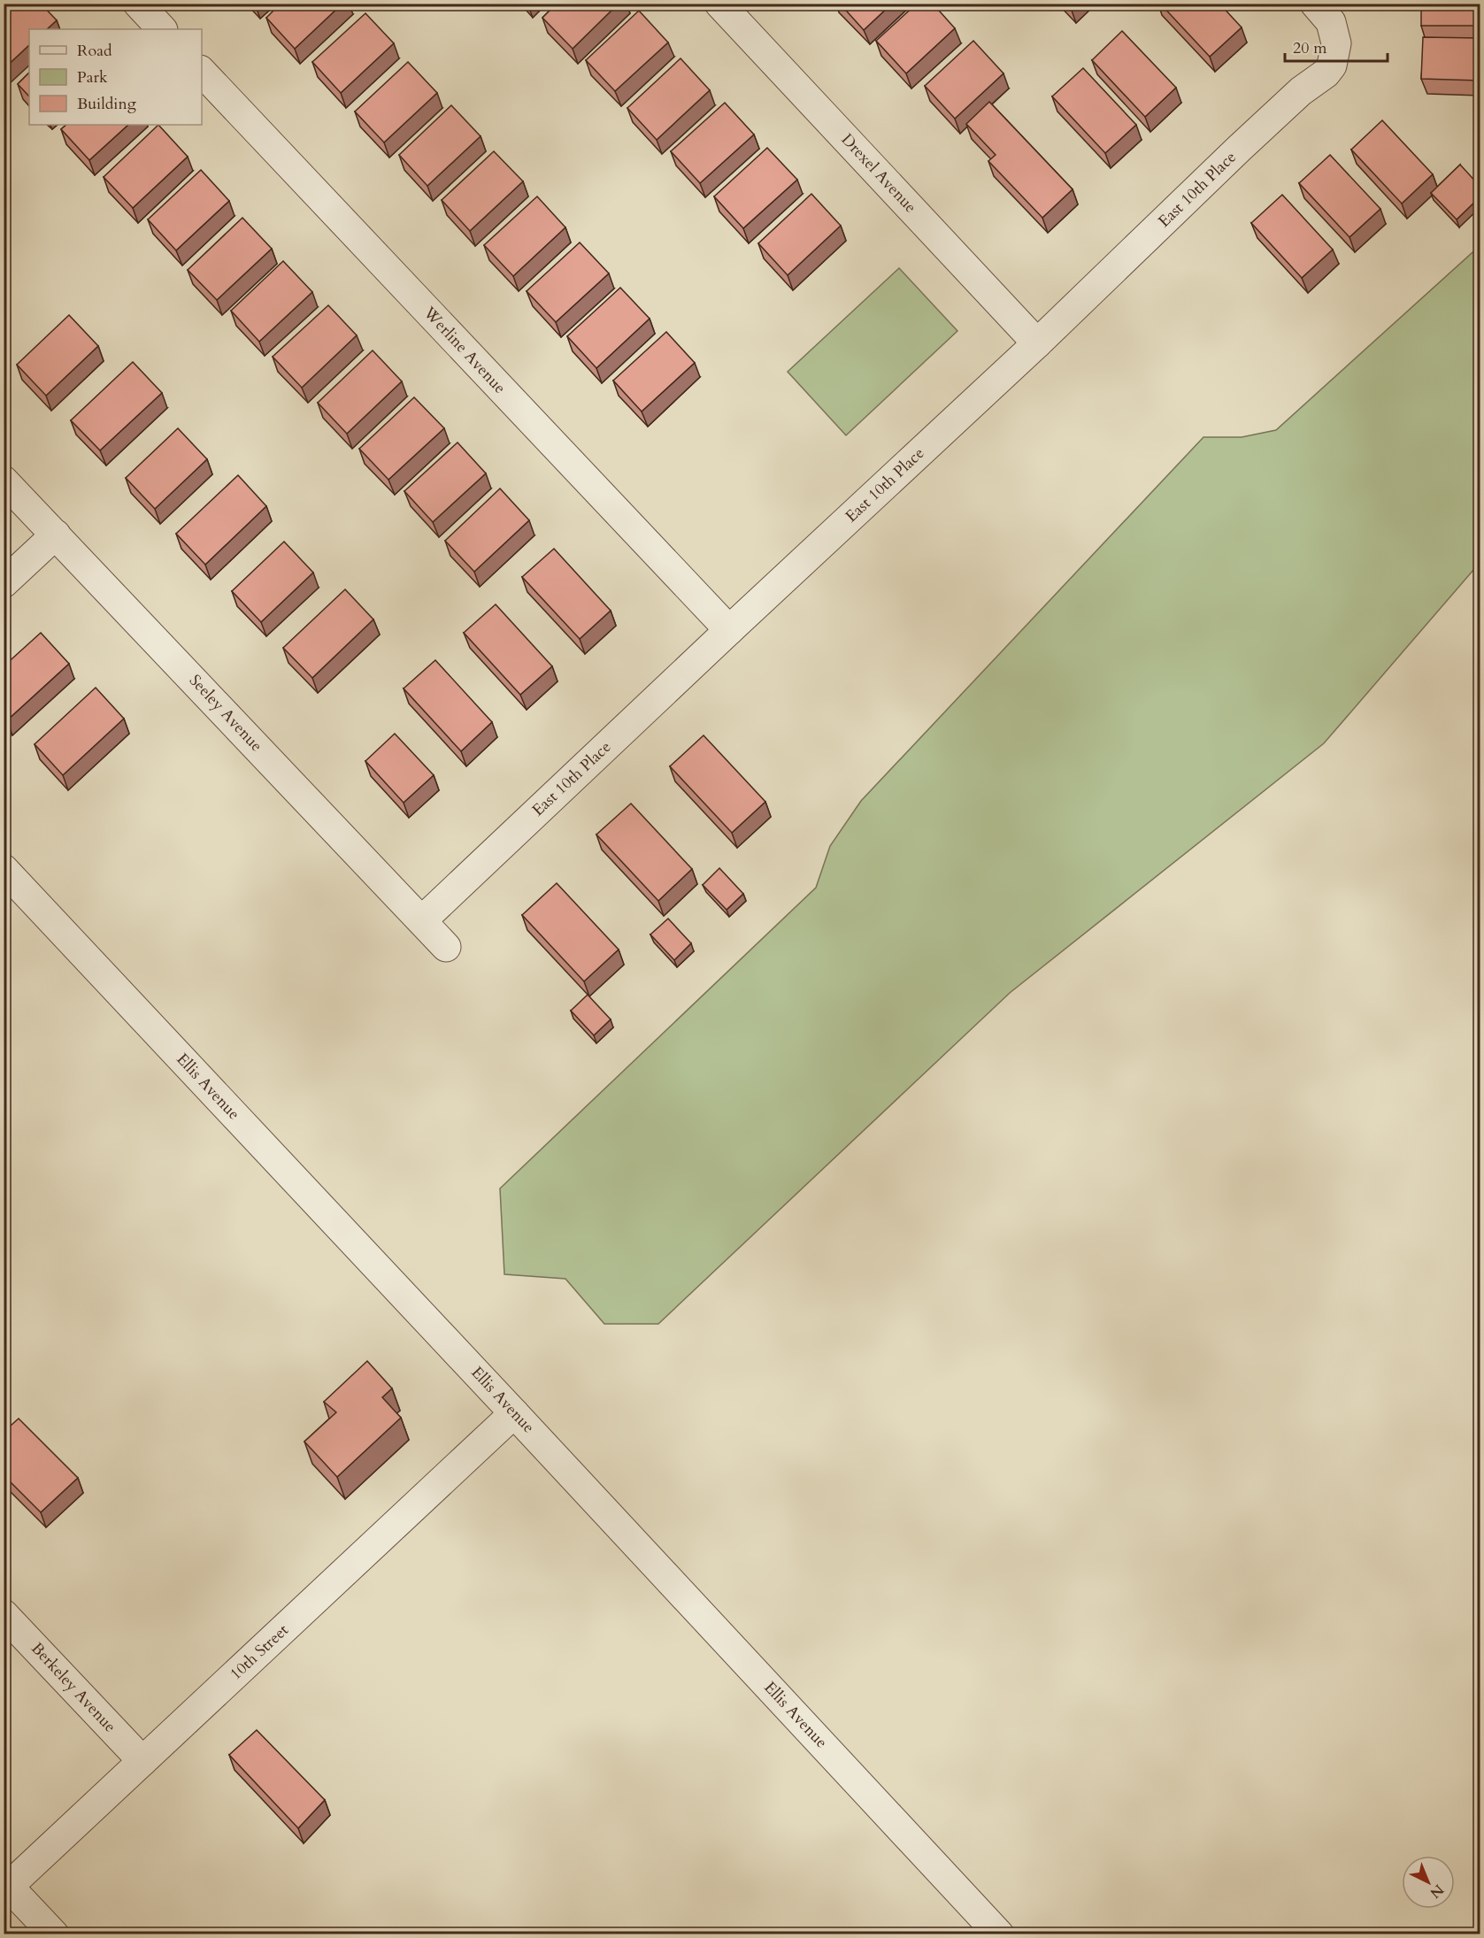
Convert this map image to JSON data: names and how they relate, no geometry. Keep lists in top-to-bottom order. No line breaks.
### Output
{"streets":{"street":["Drexel Avenue","East 10th Place","Werline Avenue","Seeley Avenue","Ellis Avenue","10th Street","Berkeley Avenue"]},"crossings":[["Drexel Avenue","East 10th Place"],["East 10th Place","Werline Avenue"],["East 10th Place","Seeley Avenue"],["Ellis Avenue","10th Street"],["10th Street","Berkeley Avenue"]],"legend":["Road","Park","Building"],"scale_bar":"20 m","north":"bottom right"}
